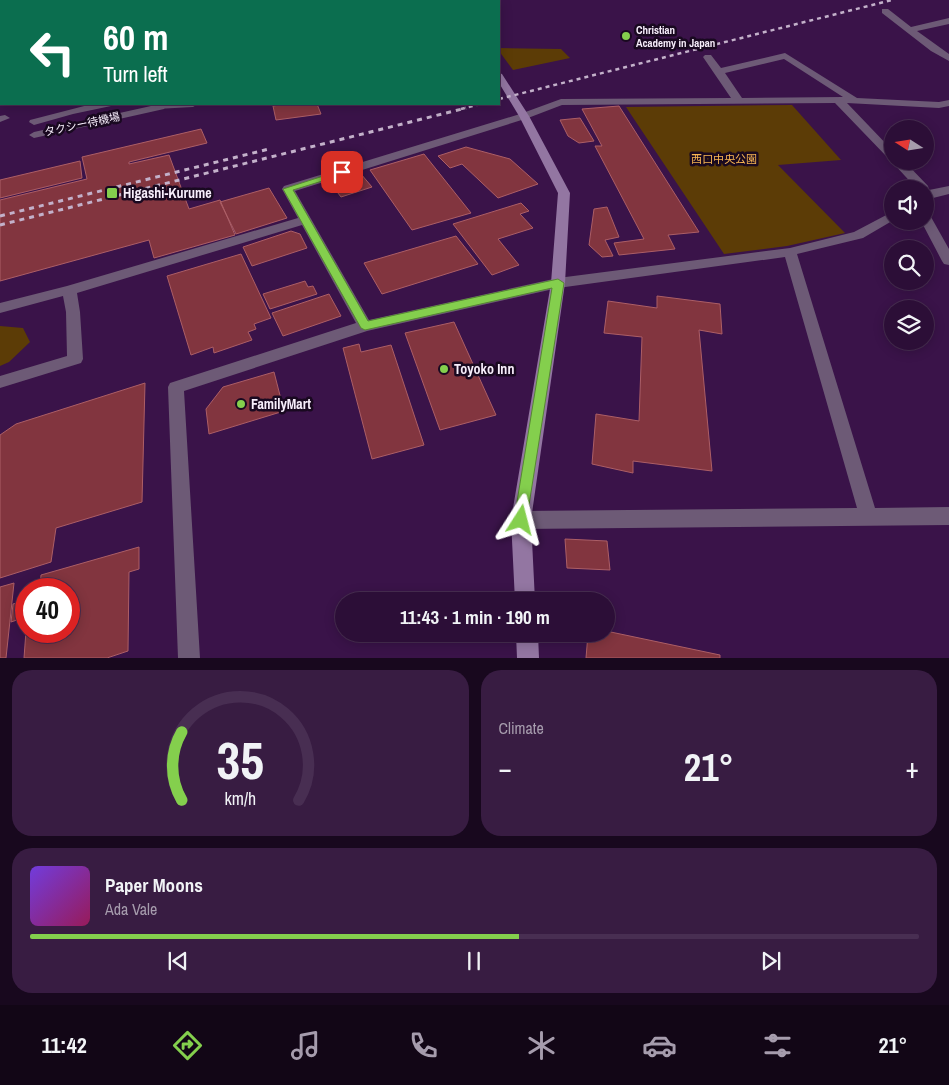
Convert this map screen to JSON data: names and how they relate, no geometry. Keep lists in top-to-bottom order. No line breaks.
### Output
{"streets":{"street":["タクシー待機場"]},"parks":["西口中央公園"],"places":{"other":["Christian Academy in Japan","Toyoko Inn","FamilyMart"],"transit":["Higashi-Kurume"]},"north":"left","page":{"turn":["60 m","Turn left"],"limit":"40","trip":"11:43 · 1 min · 190 m","tile":"Climate","heat":["−","21°","+"],"song":["Paper Moons","Ada Vale"],"tabs":["11:42","21°"],"gauge":["35","km/h"]}}
